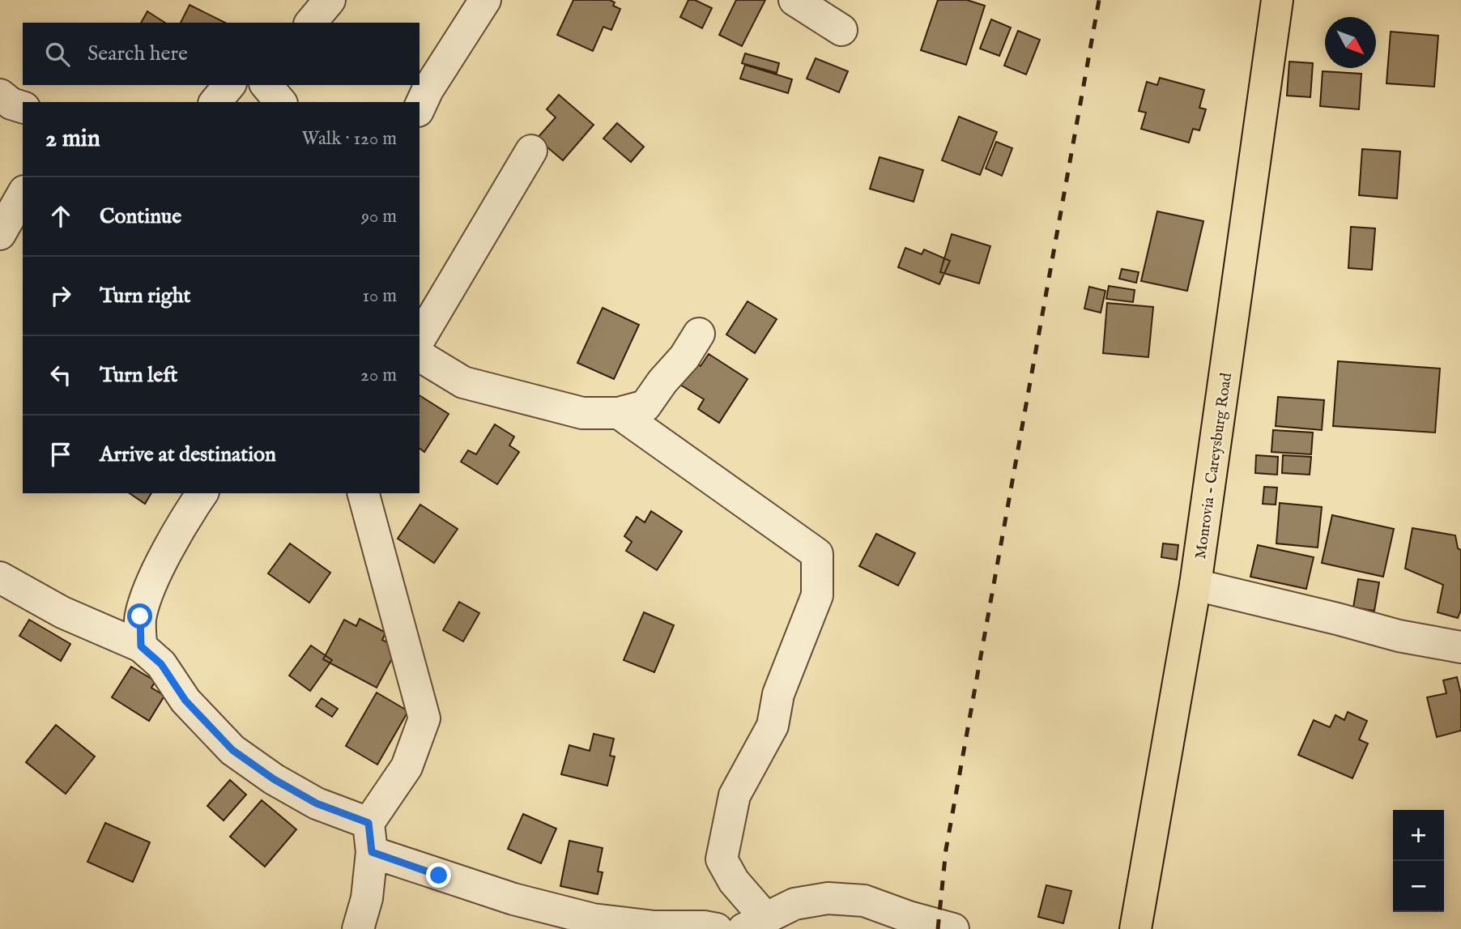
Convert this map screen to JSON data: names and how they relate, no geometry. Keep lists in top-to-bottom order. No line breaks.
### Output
{"streets":{"main road":["Monrovia - Careysburg Road"]},"north":"bottom right","page":{"search":"Search here","heading":["2 min","Walk · 120 m"],"list":[["Continue","90 m"],["Turn right","10 m"],["Turn left","20 m"],"Arrive at destination"],"map_buttons":["+","−"]}}
